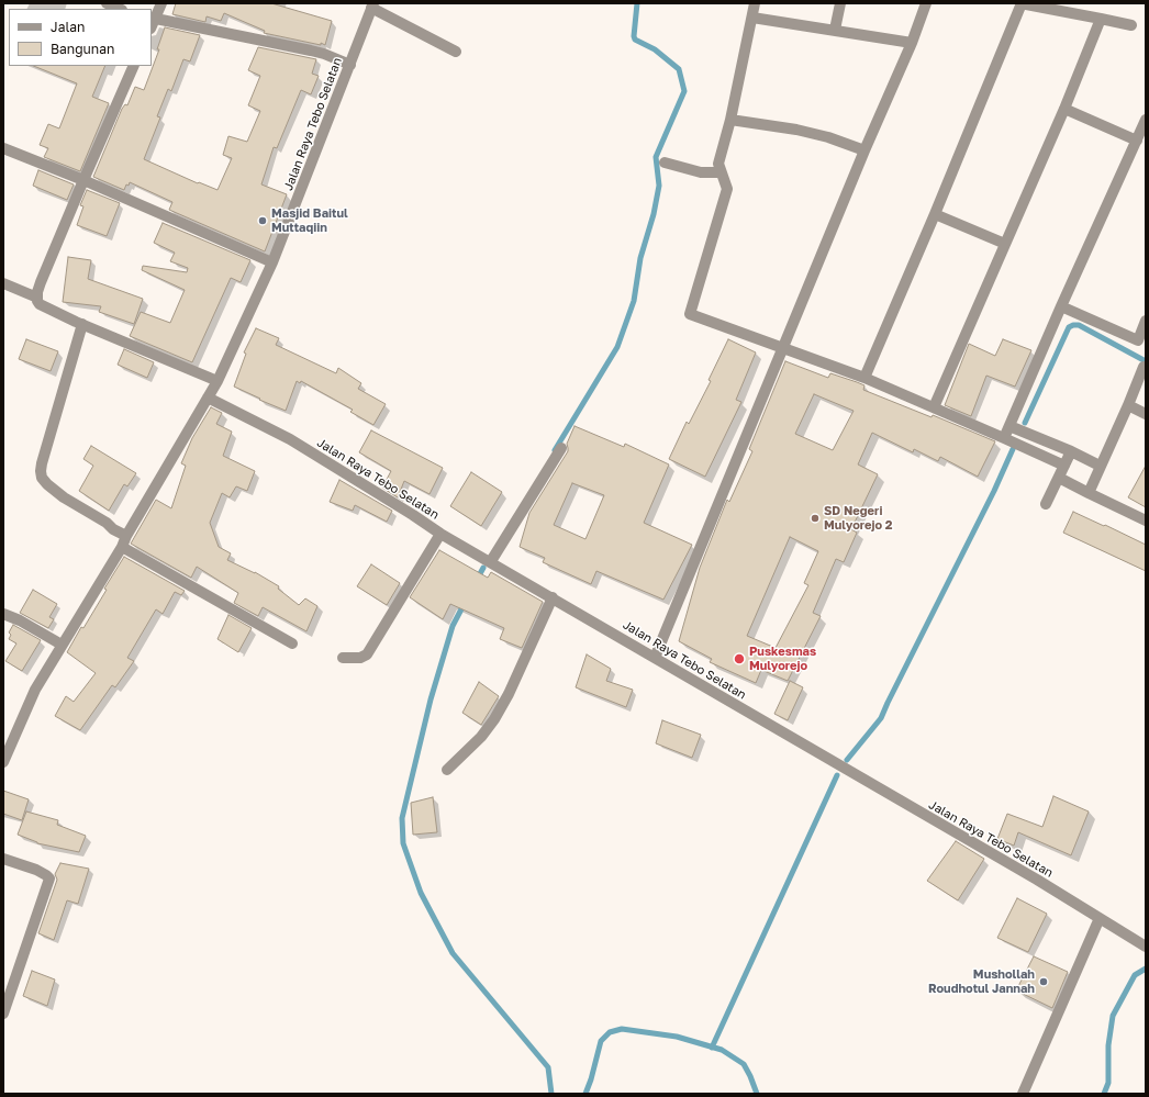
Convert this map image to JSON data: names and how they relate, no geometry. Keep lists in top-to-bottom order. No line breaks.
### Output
{"streets":{"street":["Jalan Raya Tebo Selatan"]},"places":["Masjid Baitul Muttaqiin","SD Negeri Mulyorejo 2","Puskesmas Mulyorejo","Mushollah Roudhotul Jannah"],"legend":["Jalan","Bangunan"]}
